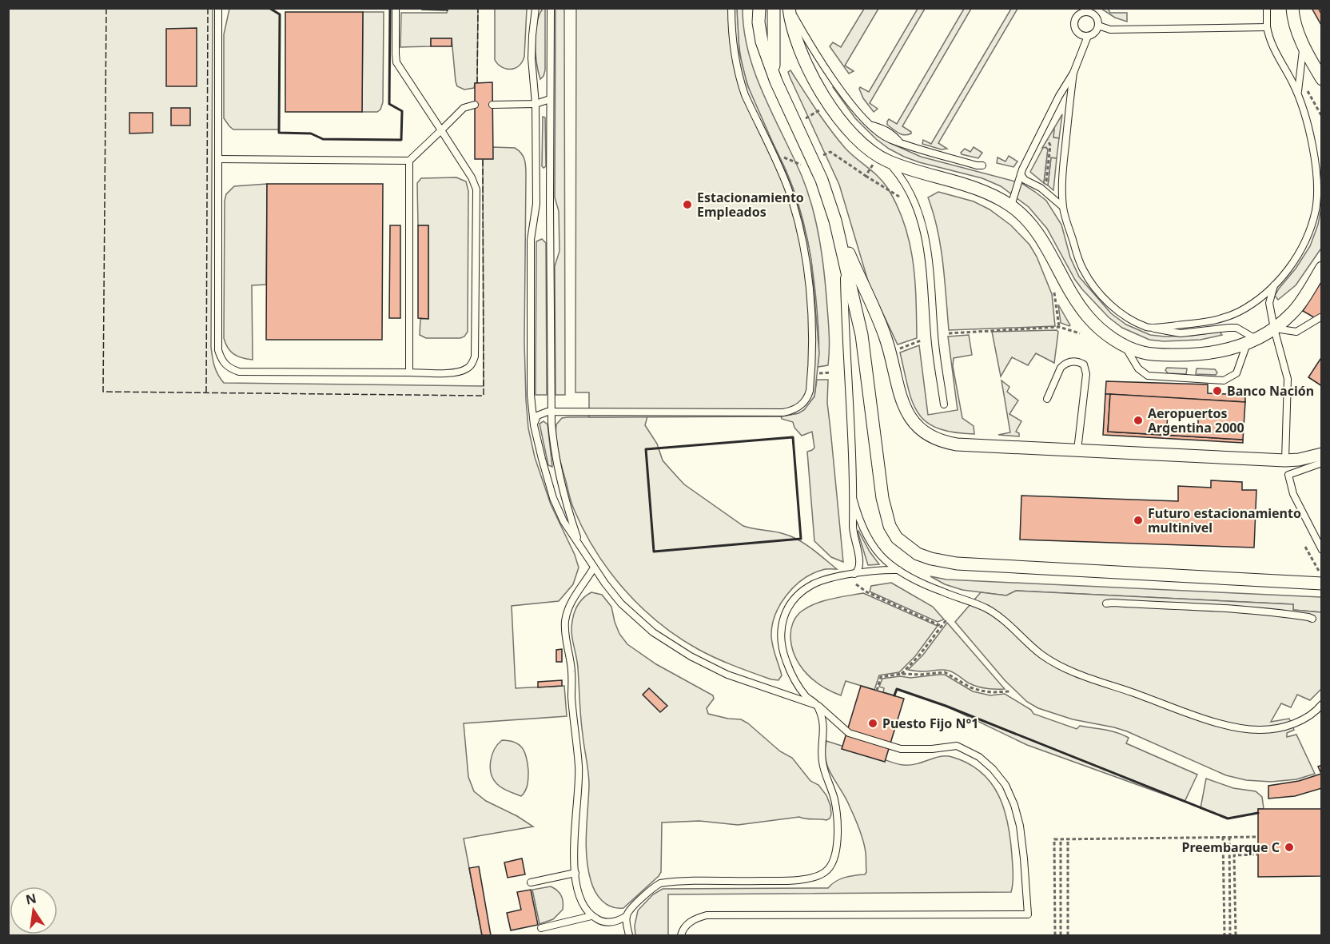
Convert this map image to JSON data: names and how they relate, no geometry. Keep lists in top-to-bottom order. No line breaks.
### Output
{"places":["Estacionamiento Empleados","Banco Nación","Aeropuertos Argentina 2000","Futuro estacionamiento multinivel","Puesto Fijo N°1","Preembarque C"],"north":"top"}
